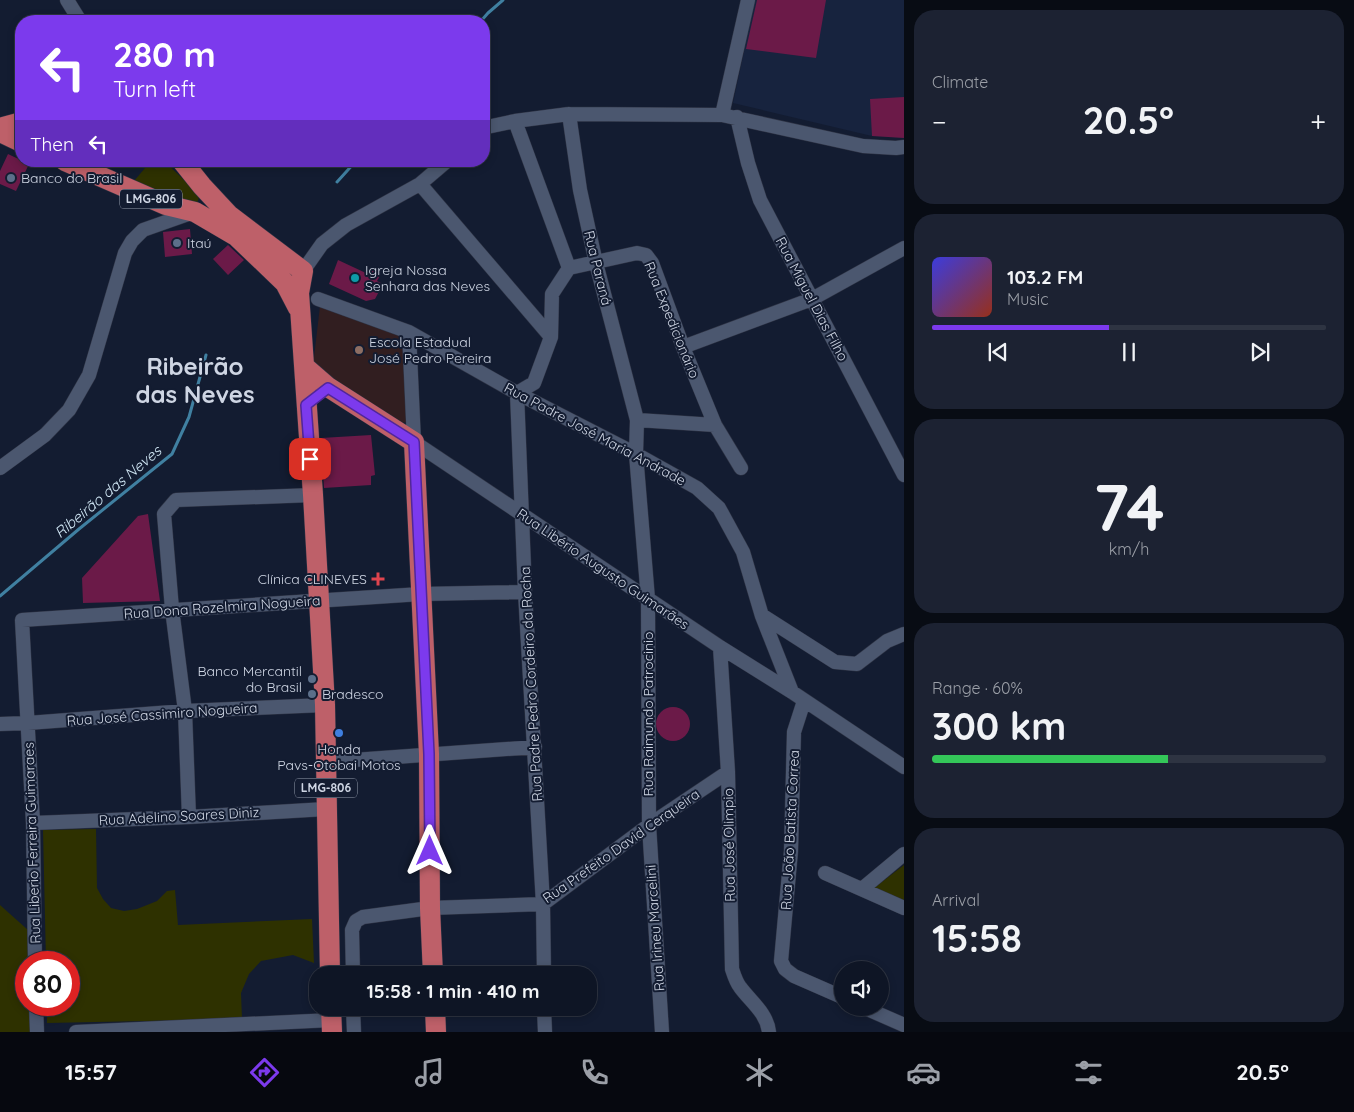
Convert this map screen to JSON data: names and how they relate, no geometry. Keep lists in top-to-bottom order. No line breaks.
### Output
{"streets":{"highway":["LMG-806","Rua Libério Augusto Guimarães"],"street":["Rua Paraná","Rua Miguel Dias Filho","Rua Expedicionário","Rua Padre José Maria Andrade","Rua Dona Rozelmira Nogueira","Rua Padre Pedro Cordeiro da Rocha","Rua José Cassimiro Nogueira","Rua Raimundo Patrocinio","Rua Adelino Soares Diniz","Rua João Batista Correa","Rua Liberio Ferreira Guimaraes","Rua José Olimpio","Rua Prefeito David Cerqueira","Rua Irineu Marcelini"]},"crossings":[["LMG-806","Rua Libério Augusto Guimarães"],["LMG-806","Rua Dona Rozelmira Nogueira"],["LMG-806","Rua José Cassimiro Nogueira"],["LMG-806","Rua Adelino Soares Diniz"],["Rua Paraná","Rua Expedicionário"],["Rua Paraná","Rua Padre José Maria Andrade"],["Rua Paraná","Rua Raimundo Patrocinio"],["Rua Padre José Maria Andrade","Rua Libério Augusto Guimarães"],["Rua Padre José Maria Andrade","Rua Padre Pedro Cordeiro da Rocha"],["Rua Padre José Maria Andrade","Rua Raimundo Patrocinio"],["Rua Libério Augusto Guimarães","Rua Padre Pedro Cordeiro da Rocha"],["Rua Libério Augusto Guimarães","Rua Raimundo Patrocinio"],["Rua Libério Augusto Guimarães","Rua João Batista Correa"],["Rua Libério Augusto Guimarães","Rua José Olimpio"],["Rua Dona Rozelmira Nogueira","Rua Padre Pedro Cordeiro da Rocha"],["Rua Dona Rozelmira Nogueira","Rua José Cassimiro Nogueira"],["Rua Dona Rozelmira Nogueira","Rua Liberio Ferreira Guimaraes"],["Rua Padre Pedro Cordeiro da Rocha","Rua Prefeito David Cerqueira"],["Rua José Cassimiro Nogueira","Rua Liberio Ferreira Guimaraes"],["Rua Raimundo Patrocinio","Rua Prefeito David Cerqueira"],["Rua Raimundo Patrocinio","Rua Irineu Marcelini"],["Rua Adelino Soares Diniz","Rua Liberio Ferreira Guimaraes"],["Rua José Olimpio","Rua Prefeito David Cerqueira"],["Rua Prefeito David Cerqueira","Rua Irineu Marcelini"]],"districts":["Ribeirão das Neves"],"water":["Ribeirão das Neves"],"places":{"other":["Banco do Brasil","Itaú","Igreja Nossa Senhara das Neves","Escola Estadual José Pedro Pereira","Banco Mercantil do Brasil","Bradesco","Honda Pavs-Otobai Motos"],"health":["Clínica CLINEVES"]},"page":{"tile":["Climate",["74","km/h"],["Range · 60%","300 km"],["Arrival","15:58"]],"turn":["280 m","Turn left"],"heat":["−","20.5°","+"],"then":"Then","song":["103.2 FM","Music"],"limit":"80","trip":"15:58 · 1 min · 410 m","tabs":["15:57","20.5°"]}}
